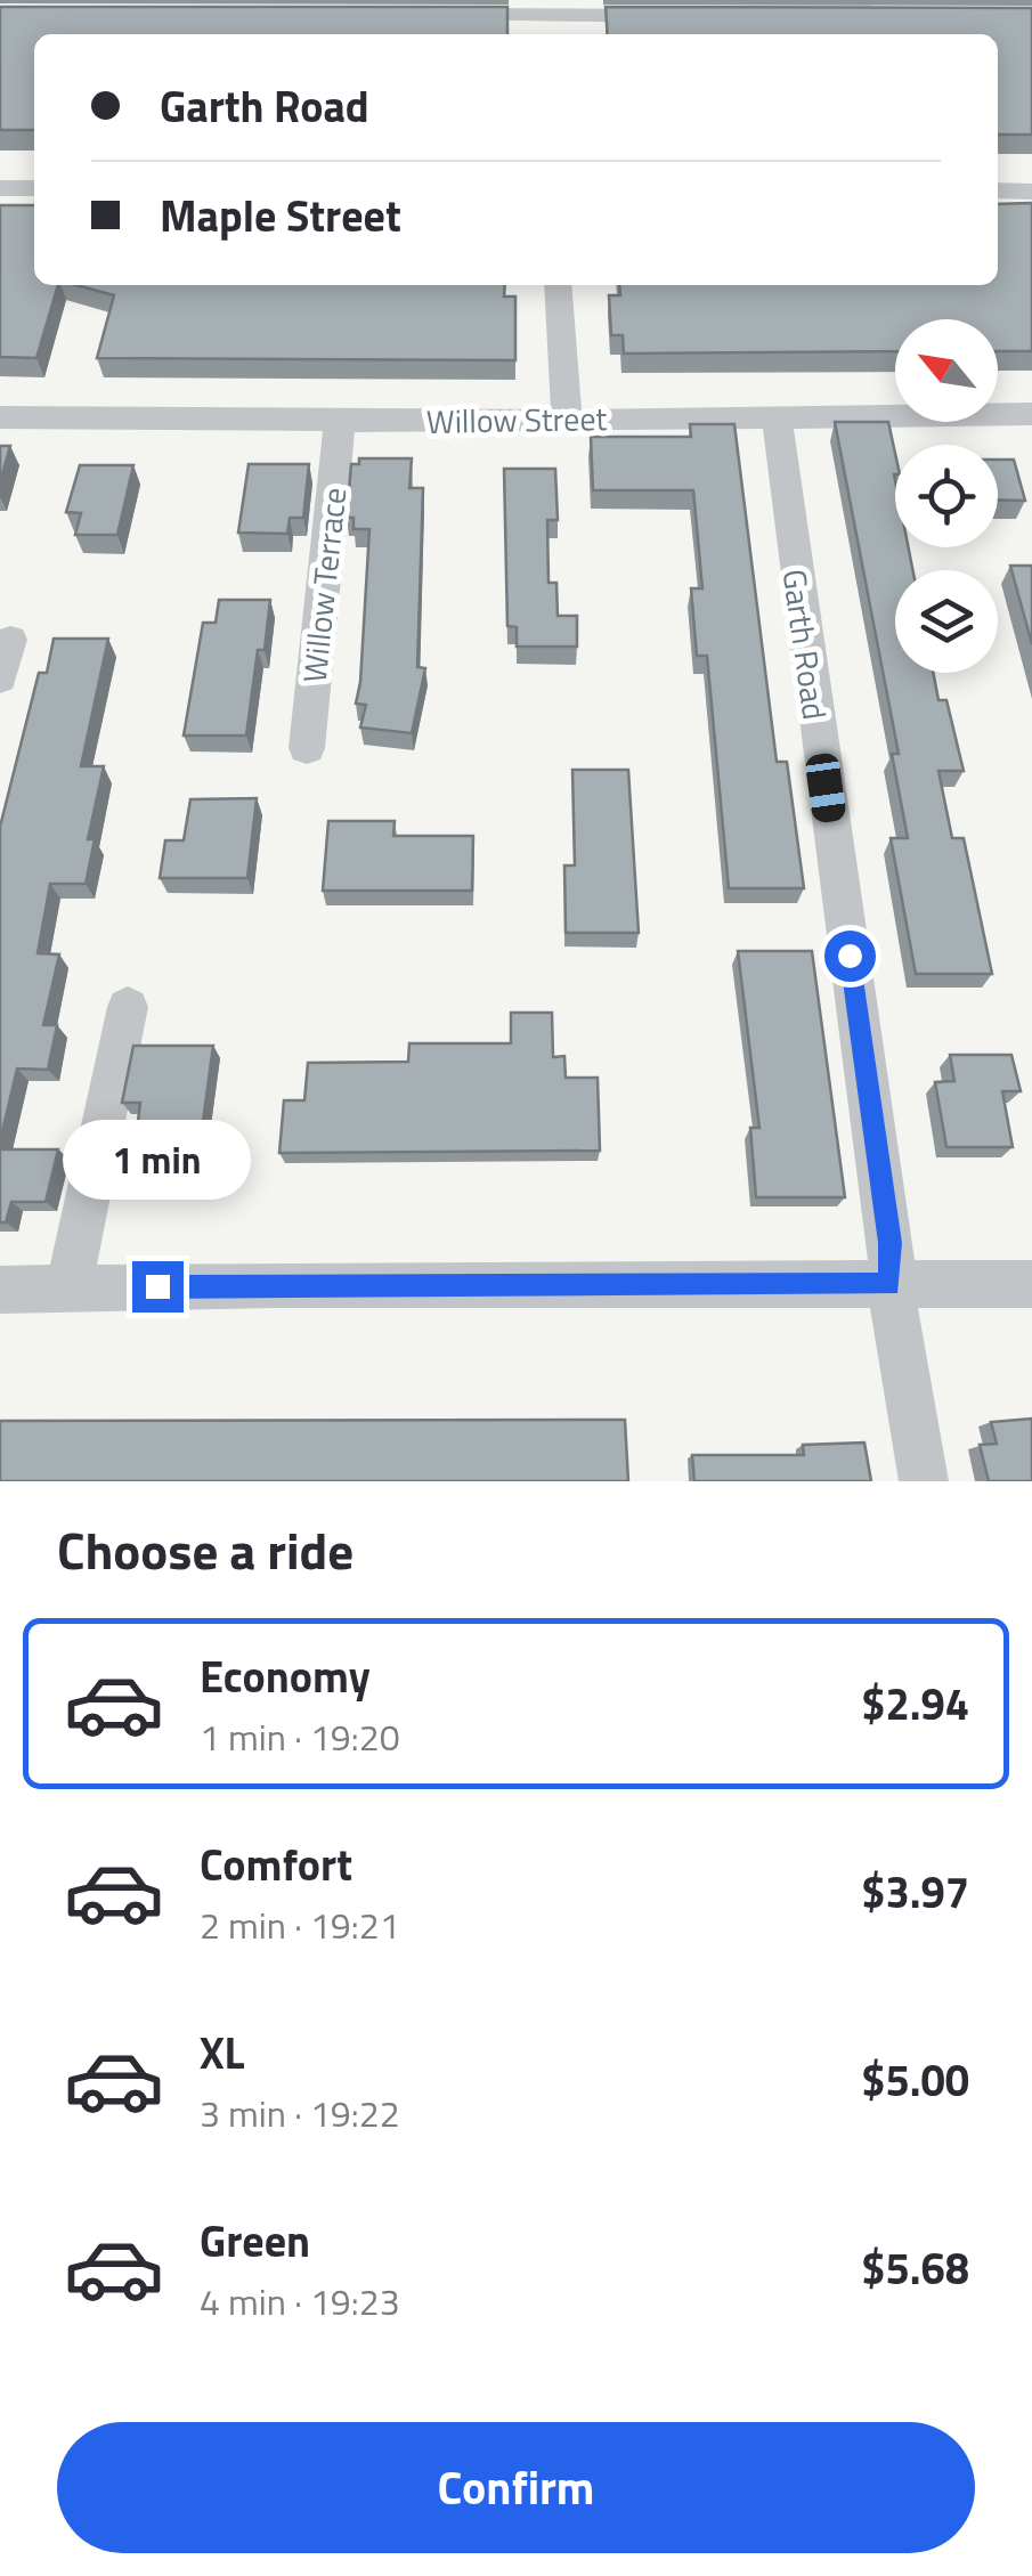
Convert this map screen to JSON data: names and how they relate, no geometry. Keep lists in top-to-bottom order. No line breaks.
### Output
{"streets":{"street":["Willow Street","Willow Terrace","Garth Road"]},"crossings":[["Willow Street","Willow Terrace"],["Willow Street","Garth Road"]],"north":"top left","page":{"banner":["Garth Road","Maple Street"],"bubble":"1 min","heading":"Choose a ride","list":[{"name":"Economy","note":"1 min · 19:20","value":"$2.94"},{"name":"Comfort","note":"2 min · 19:21","value":"$3.97"},{"name":"XL","note":"3 min · 19:22","value":"$5.00"},{"name":"Green","note":"4 min · 19:23","value":"$5.68"}],"buttons":"Confirm"}}
